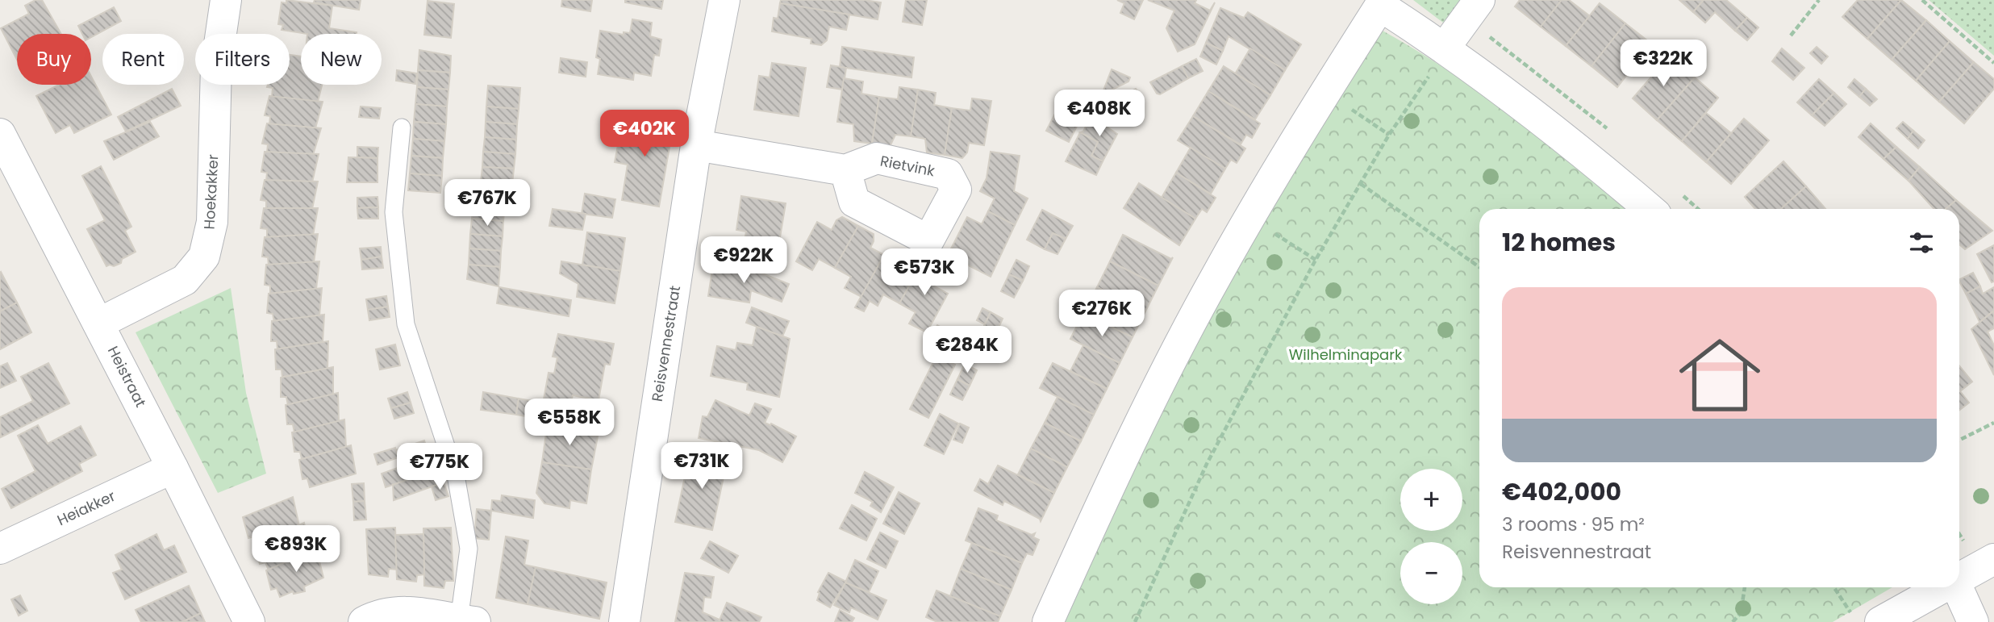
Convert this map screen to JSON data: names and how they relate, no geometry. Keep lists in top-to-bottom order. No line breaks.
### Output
{"streets":{"street":["Hoekakker","Reisvennestraat","Heistraat","Heiakker"]},"crossings":[["Hoekakker","Heistraat"],["Heistraat","Heiakker"]],"parks":["Wilhelminapark"],"page":{"chip":["Buy","Rent","Filters","New"],"price":["€322K","€408K","€402K","€767K","€922K","€573K","€276K","€284K","€558K","€731K","€775K","€893K"],"heading":"12 homes","list":[{"name":"€402,000","note":"3 rooms · 95 m² · Reisvennestraat"}],"map_buttons":["+","−"]}}
